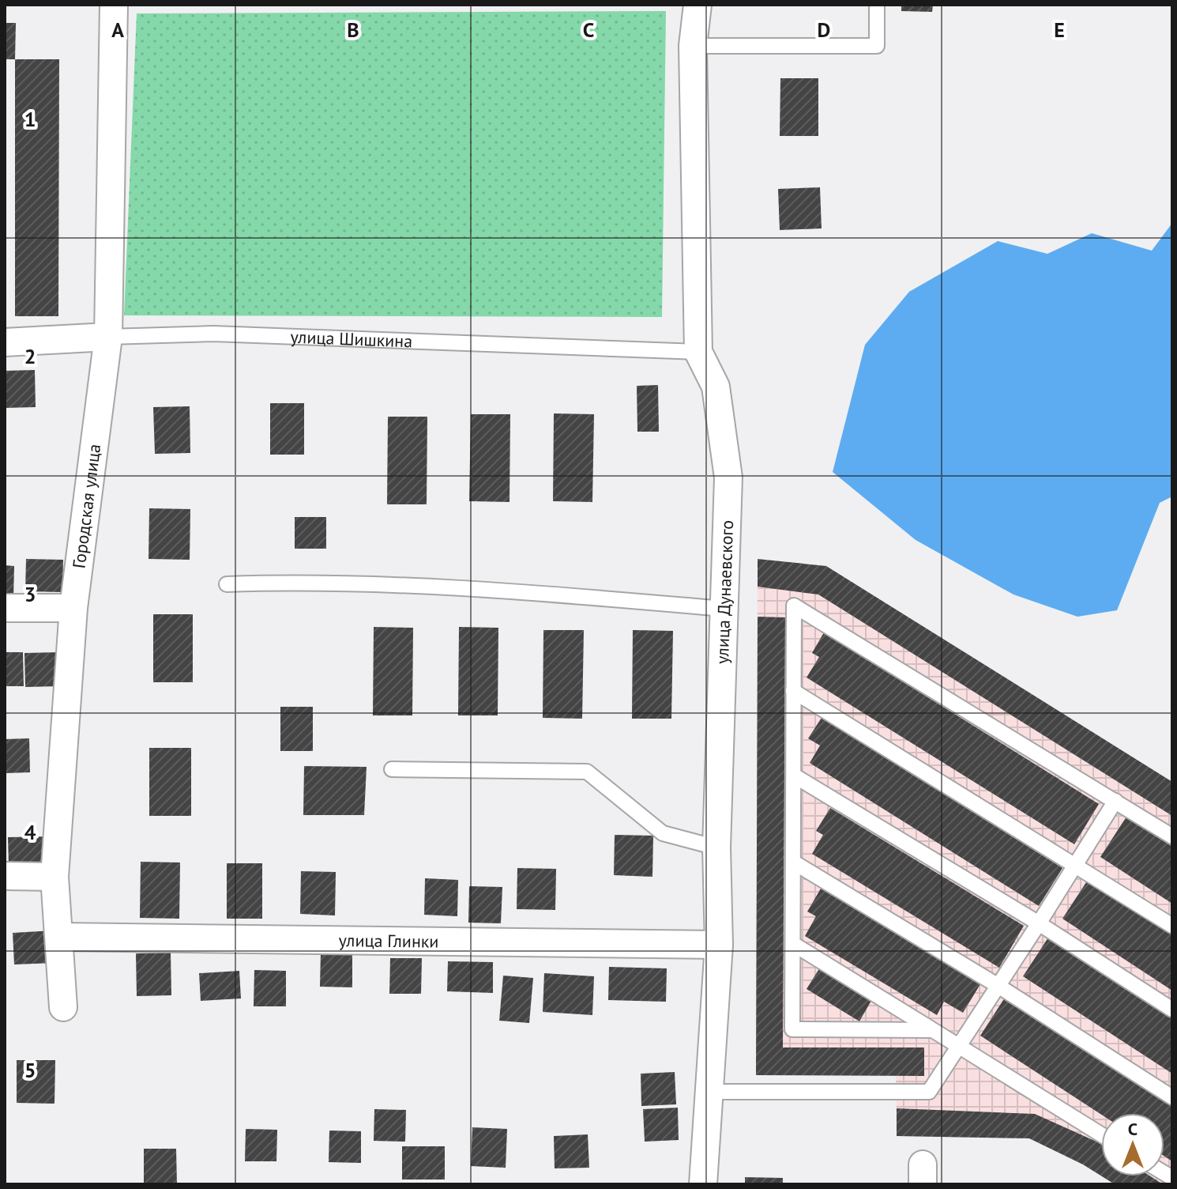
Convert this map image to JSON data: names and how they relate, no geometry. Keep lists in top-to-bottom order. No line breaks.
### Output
{"streets":{"street":["улица Шишкина","Городская улица","улица Дунаевского","улица Глинки"]},"crossings":[["улица Шишкина","Городская улица"],["улица Шишкина","улица Дунаевского"],["Городская улица","улица Глинки"],["улица Дунаевского","улица Глинки"]],"north":"top","grid":{"columns":["A","B","C","D","E"],"rows":["1","2","3","4","5"]}}
